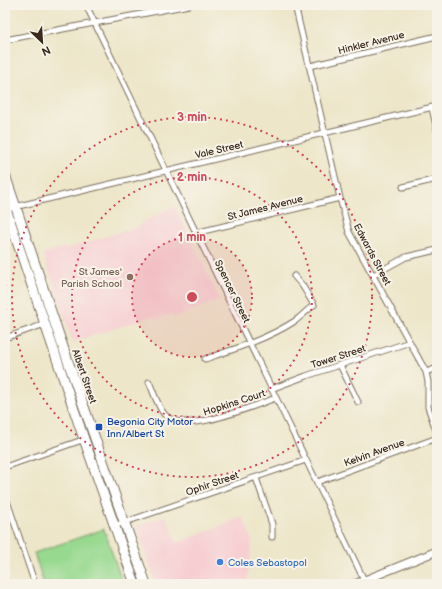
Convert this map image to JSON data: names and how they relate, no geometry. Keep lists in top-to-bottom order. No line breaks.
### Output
{"streets":{"highway":["Albert Street"],"street":["Hinkler Avenue","Vale Street","St James Avenue","Edwards Street","Spencer Street","Tower Street","Hopkins Court","Kelvin Avenue","Ophir Street"]},"crossings":[["Hinkler Avenue","Edwards Street"],["Vale Street","Edwards Street"],["Vale Street","Spencer Street"],["Vale Street","Albert Street"],["St James Avenue","Edwards Street"],["St James Avenue","Spencer Street"],["Edwards Street","Tower Street"],["Spencer Street","Tower Street"],["Spencer Street","Hopkins Court"],["Spencer Street","Kelvin Avenue"],["Spencer Street","Ophir Street"],["Albert Street","Ophir Street"]],"places":{"other":["St James' Parish School","Coles Sebastopol"],"transit":["Begonia City Motor Inn/Albert St"]},"north":"bottom right","rings":["3 min","2 min","1 min"]}
